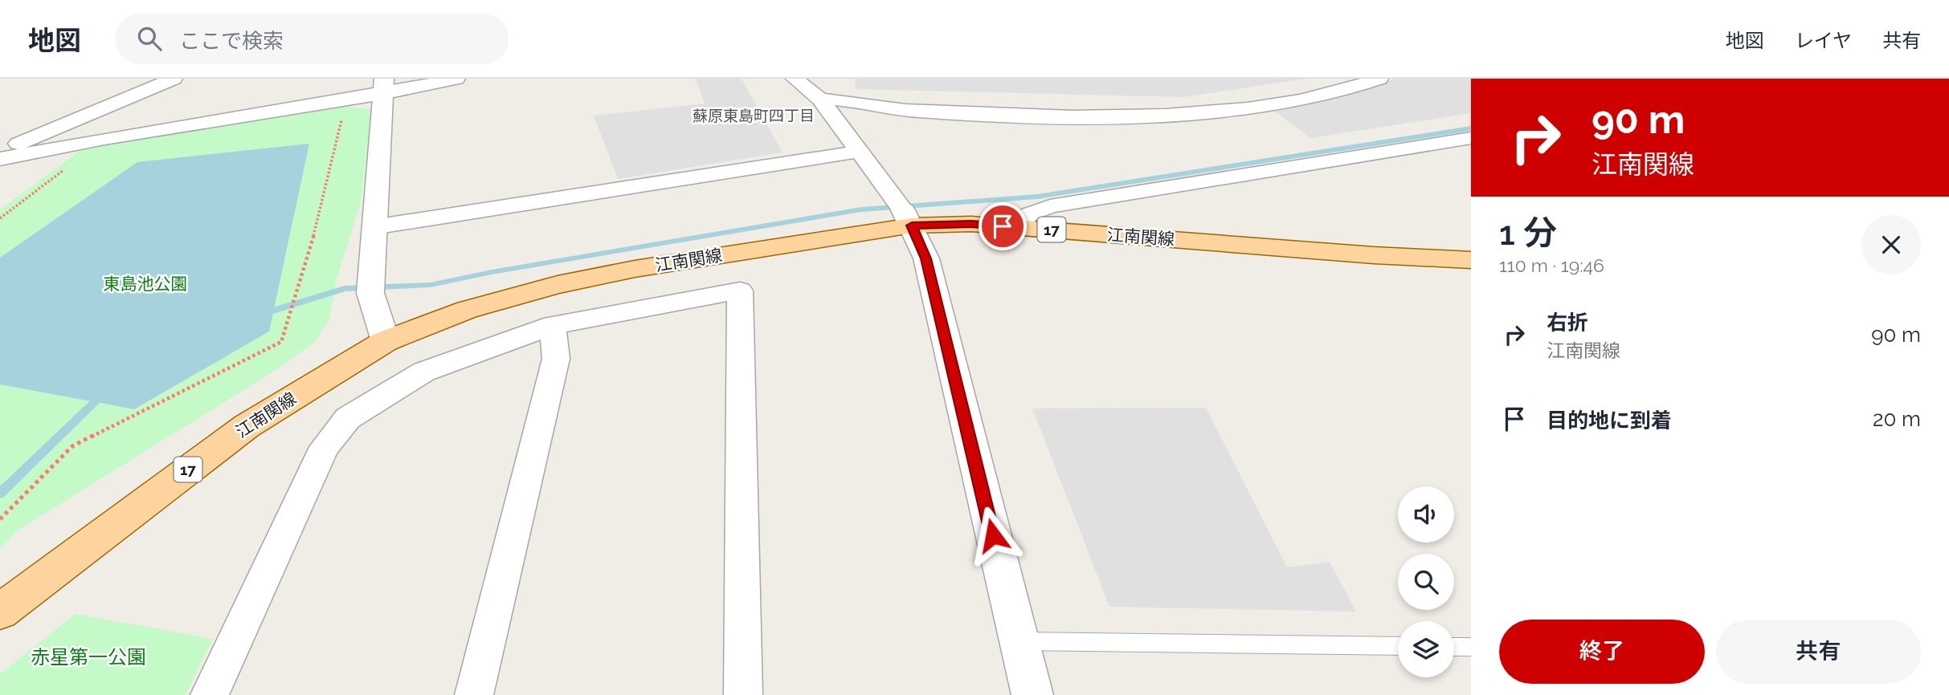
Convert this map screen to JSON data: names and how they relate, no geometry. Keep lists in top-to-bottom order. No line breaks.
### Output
{"streets":{"main road":["17","江南関線"]},"districts":["蘇原東島町四丁目"],"parks":["東島池公園","赤星第一公園"],"page":{"header":"地図","search":"ここで検索","nav":["地図","レイヤ","共有"],"turn":["90 m","江南関線"],"heading":["1 分","110 m · 19:46"],"list":[{"name":"右折","note":"江南関線","value":"90 m"},{"name":"目的地に到着","value":"20 m"}],"buttons":["終了","共有"]}}
